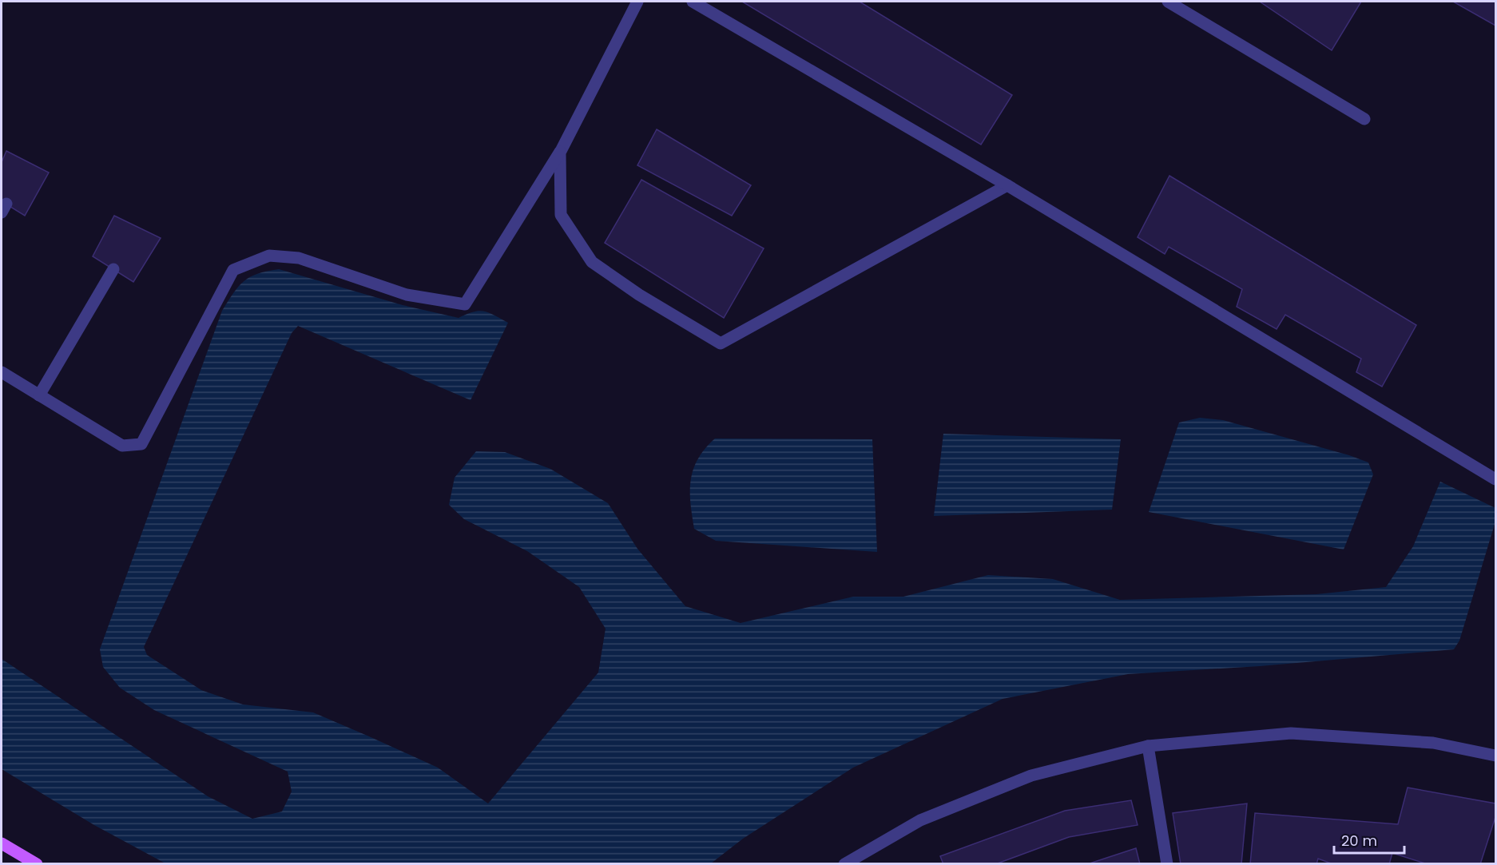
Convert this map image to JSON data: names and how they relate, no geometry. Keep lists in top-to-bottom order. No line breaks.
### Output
{"scale_bar":"20 m"}
